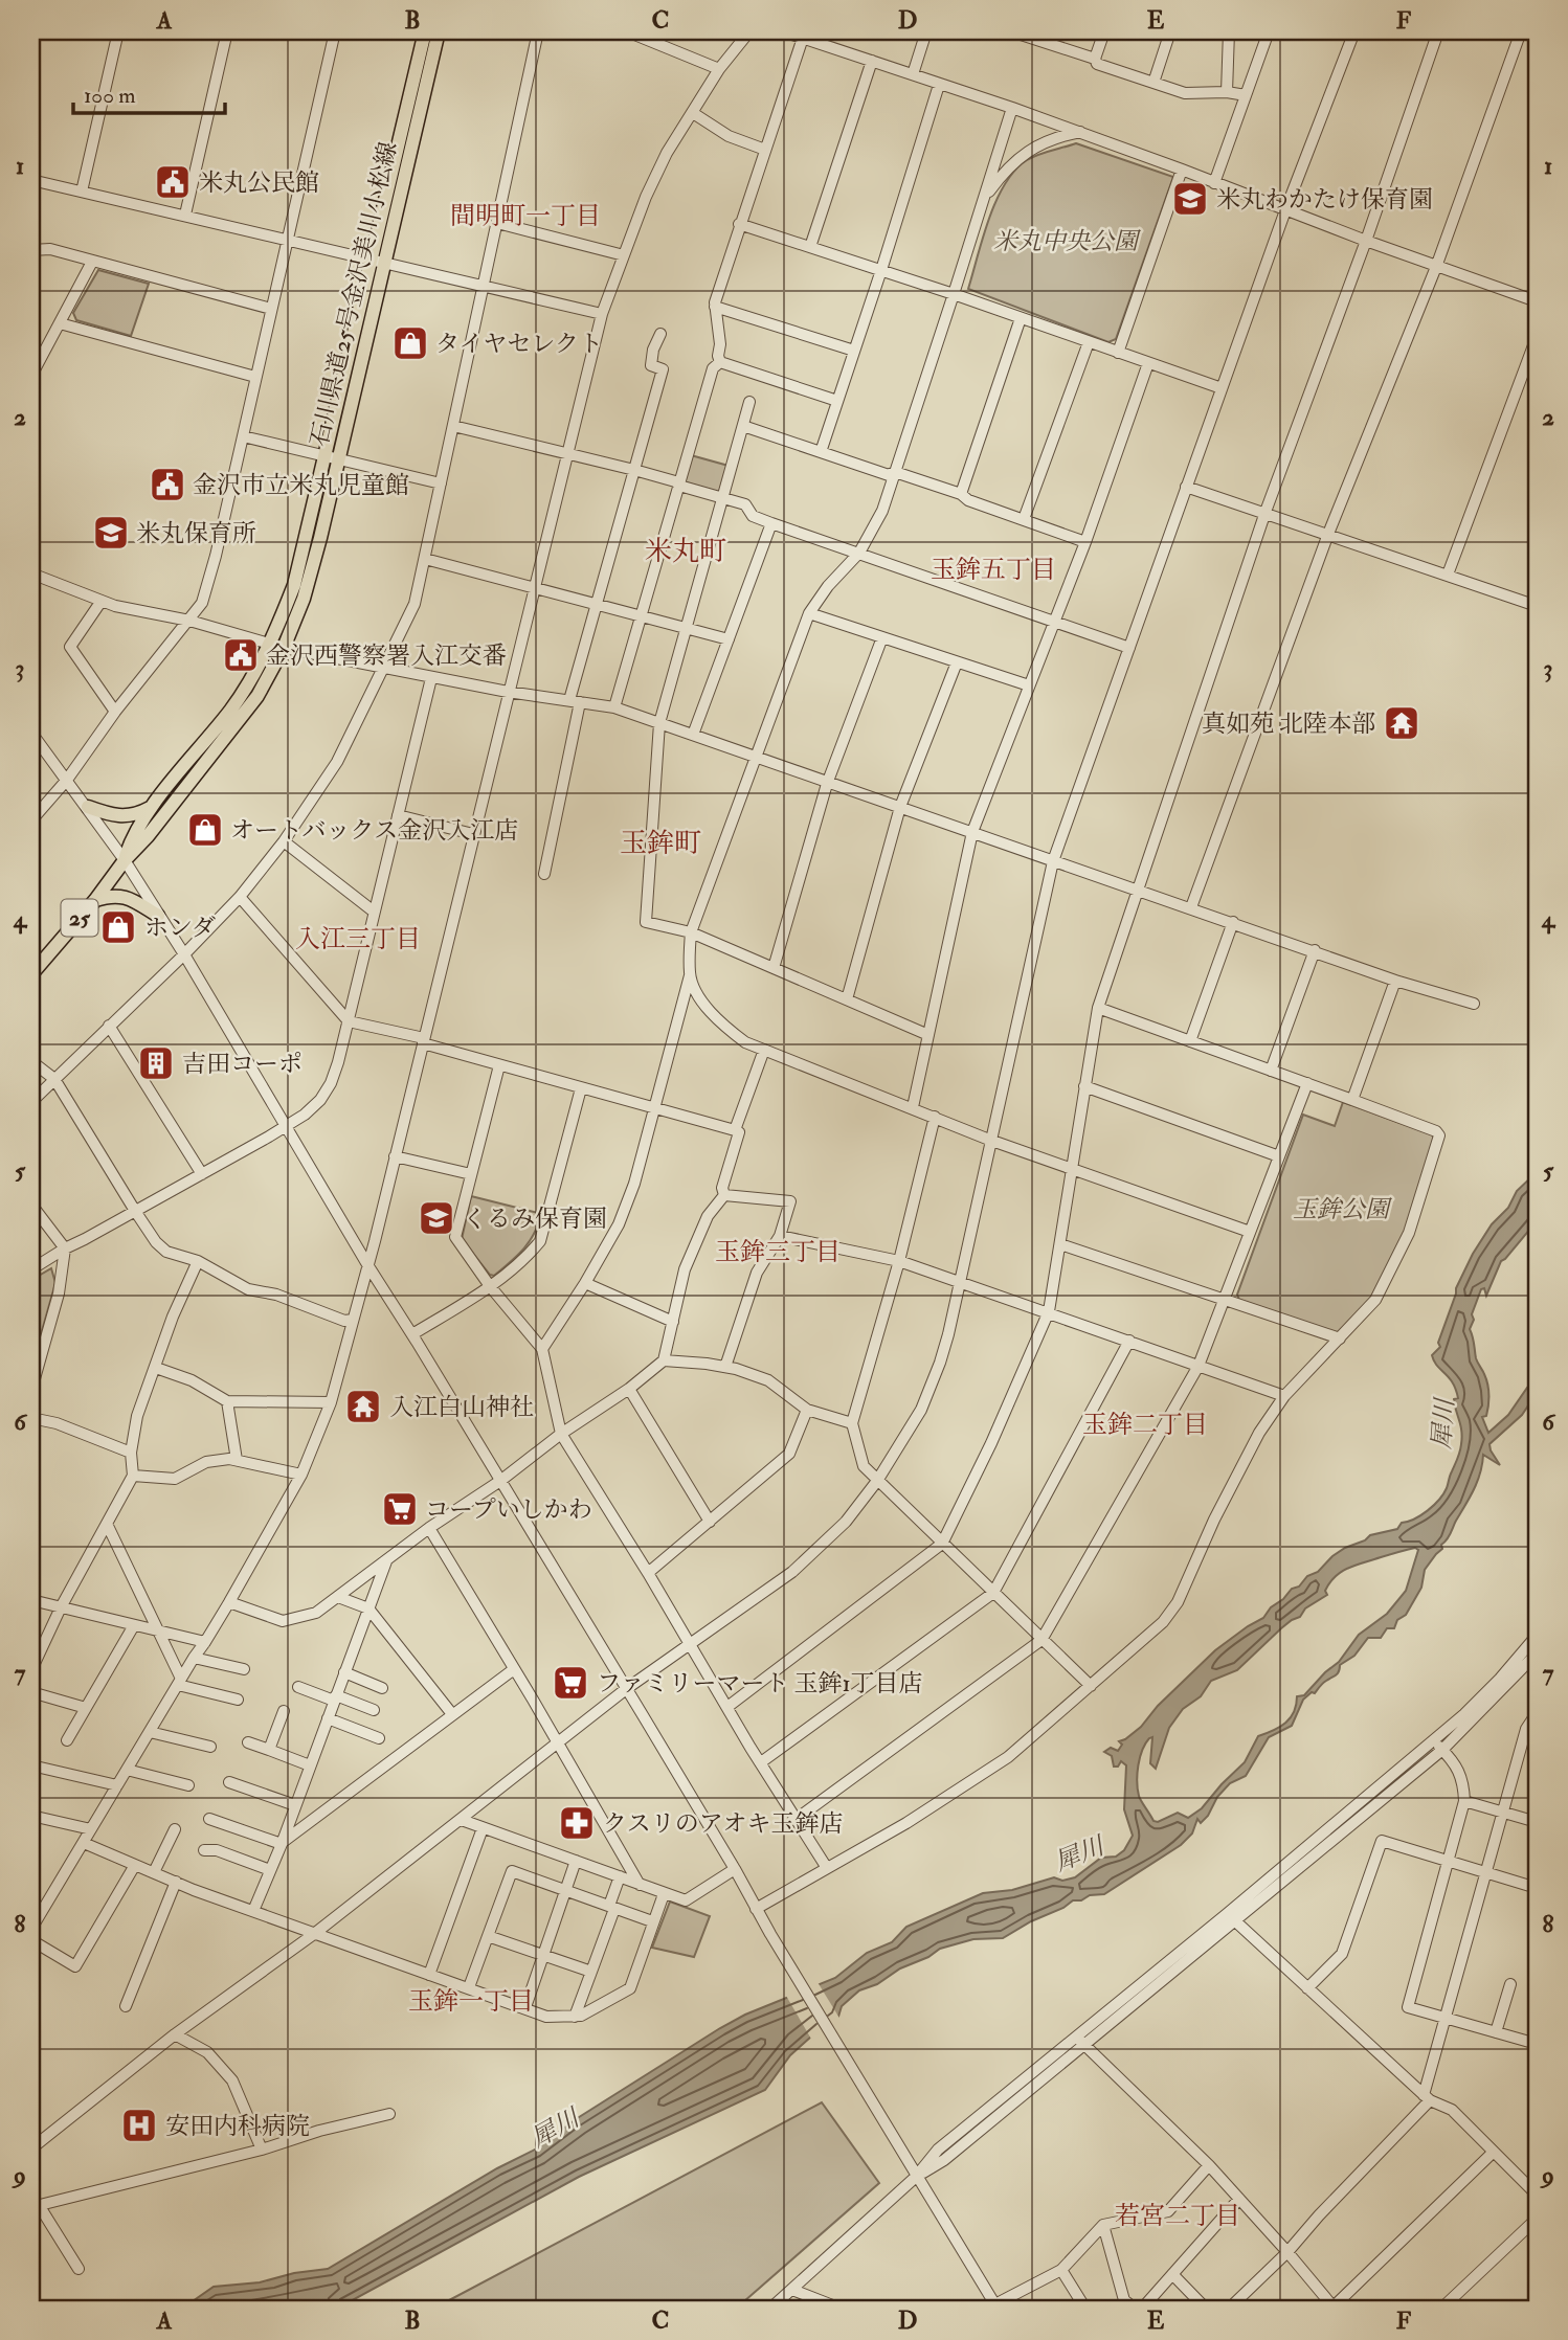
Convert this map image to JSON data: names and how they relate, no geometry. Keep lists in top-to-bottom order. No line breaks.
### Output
{"streets":{"main road":["石川県道25号金沢美川小松線","25"]},"districts":["間明町一丁目","米丸町","玉鉾五丁目","玉鉾町","入江三丁目","玉鉾三丁目","玉鉾二丁目","玉鉾一丁目","若宮二丁目"],"water":["犀川"],"parks":["米丸中央公園","玉鉾公園"],"places":{"public building":["米丸公民館","金沢市立米丸児童館","金沢西警察署入江交番"],"school or university":["米丸わかたけ保育園","米丸保育所","くるみ保育園"],"shop":["タイヤセレクト","オートバックス金沢入江店","ホンダ"],"temple":["真如苑 北陸本部","入江白山神社"],"building":["吉田コーポ"],"supermarket":["コープいしかわ","ファミリーマート 玉鉾1丁目店"],"pharmacy":["クスリのアオキ玉鉾店"],"hospital":["安田内科病院"]},"scale_bar":"100 m","grid":{"columns":["A","B","C","D","E","F"],"rows":["1","2","3","4","5","6","7","8","9"]}}
